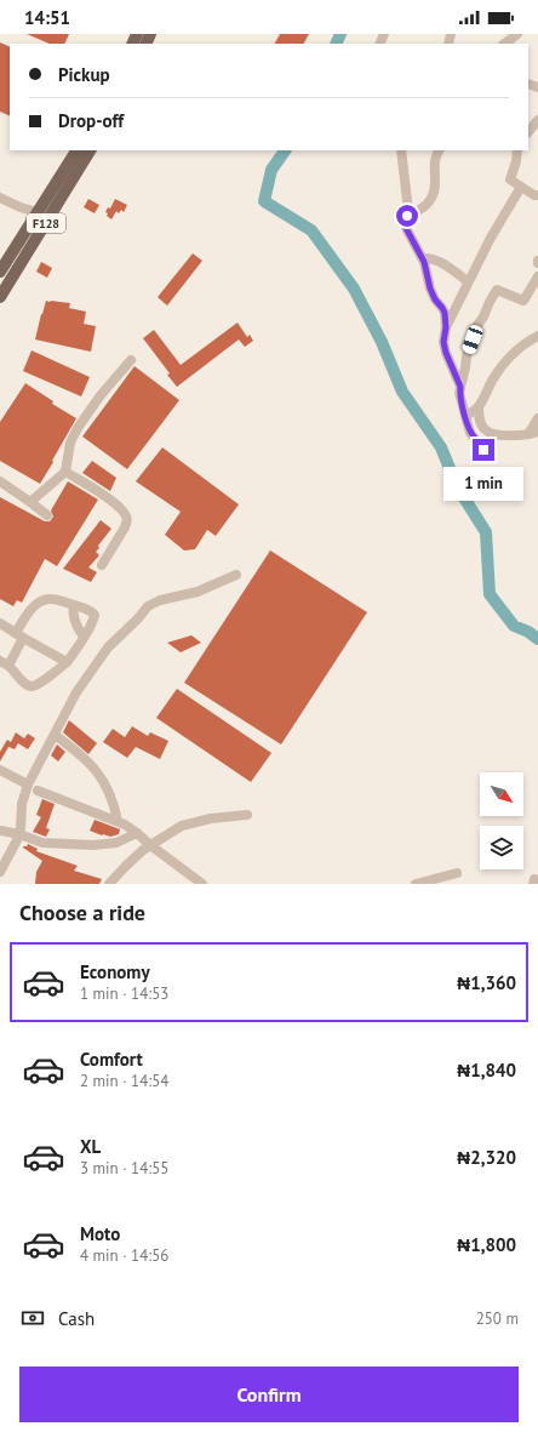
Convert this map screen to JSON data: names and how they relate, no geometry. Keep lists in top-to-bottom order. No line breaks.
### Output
{"streets":{"main road":["F128"]},"north":"bottom right","page":{"status":"14:51","banner":["Pickup","Drop-off"],"bubble":"1 min","heading":"Choose a ride","list":[{"name":"Economy","note":"1 min · 14:53","value":"₦1,360"},{"name":"Comfort","note":"2 min · 14:54","value":"₦1,840"},{"name":"XL","note":"3 min · 14:55","value":"₦2,320"},{"name":"Moto","note":"4 min · 14:56","value":"₦1,800"}],"pay":["Cash","250 m"],"buttons":"Confirm"}}
